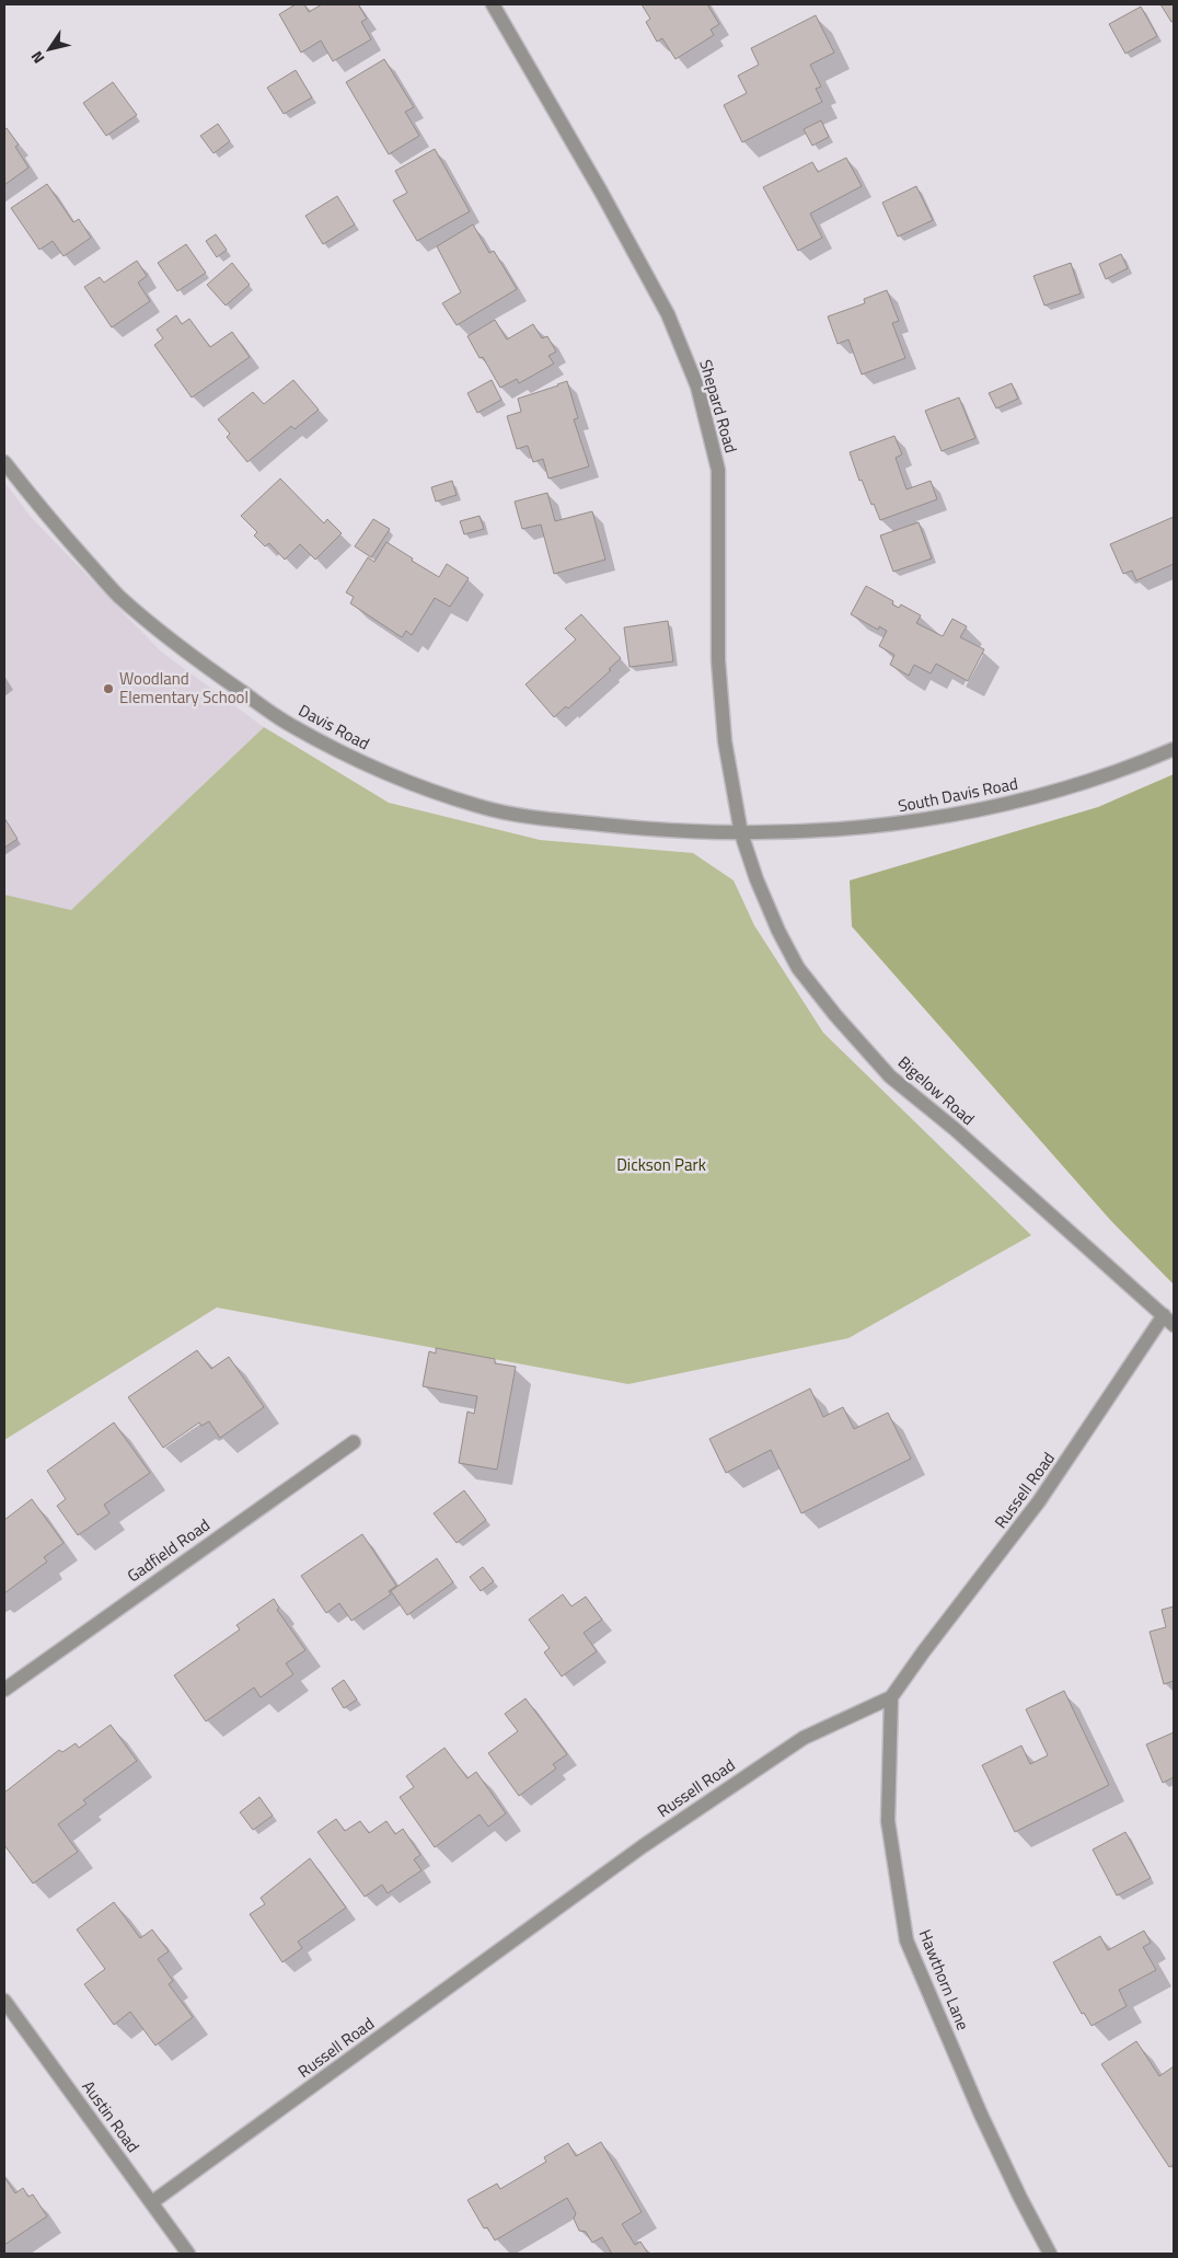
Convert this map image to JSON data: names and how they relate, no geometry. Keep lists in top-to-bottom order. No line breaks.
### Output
{"streets":{"street":["Shepard Road","Davis Road","South Davis Road","Bigelow Road","Russell Road","Gadfield Road","Hawthorn Lane","Austin Road"]},"crossings":[["Shepard Road","Davis Road"],["Shepard Road","South Davis Road"],["Shepard Road","Bigelow Road"],["Davis Road","South Davis Road"],["Davis Road","Bigelow Road"],["South Davis Road","Bigelow Road"],["Bigelow Road","Russell Road"],["Russell Road","Hawthorn Lane"],["Russell Road","Austin Road"]],"parks":["Dickson Park"],"places":["Woodland Elementary School"],"north":"bottom left"}
